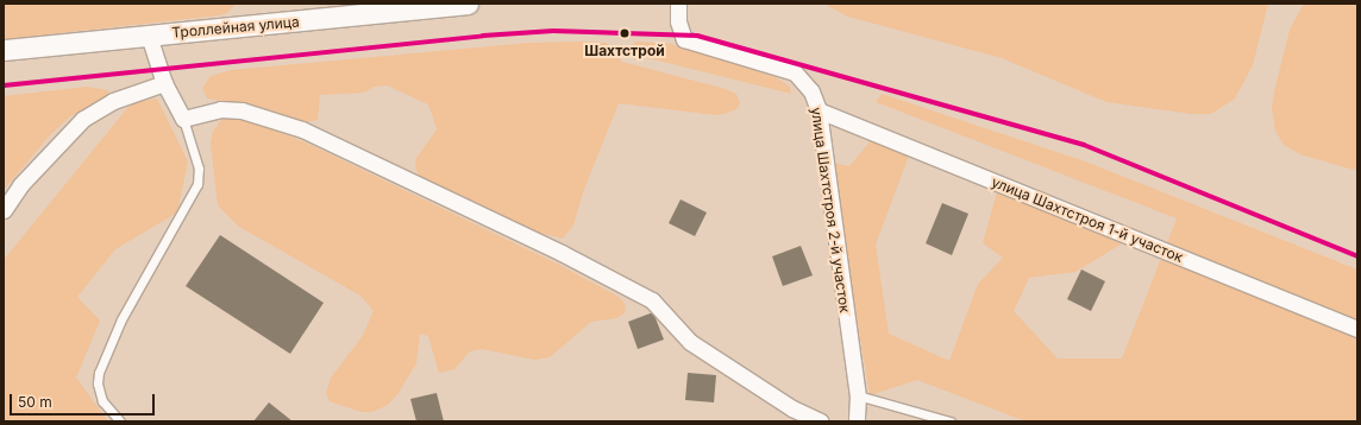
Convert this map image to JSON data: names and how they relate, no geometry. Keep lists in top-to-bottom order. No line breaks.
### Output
{"streets":{"street":["Троллейная улица","улица Шахтстроя 2-й участок","улица Шахтстроя 1-й участок"]},"crossings":[["улица Шахтстроя 2-й участок","улица Шахтстроя 1-й участок"]],"places":["Шахтстрой"],"scale_bar":"50 m"}
